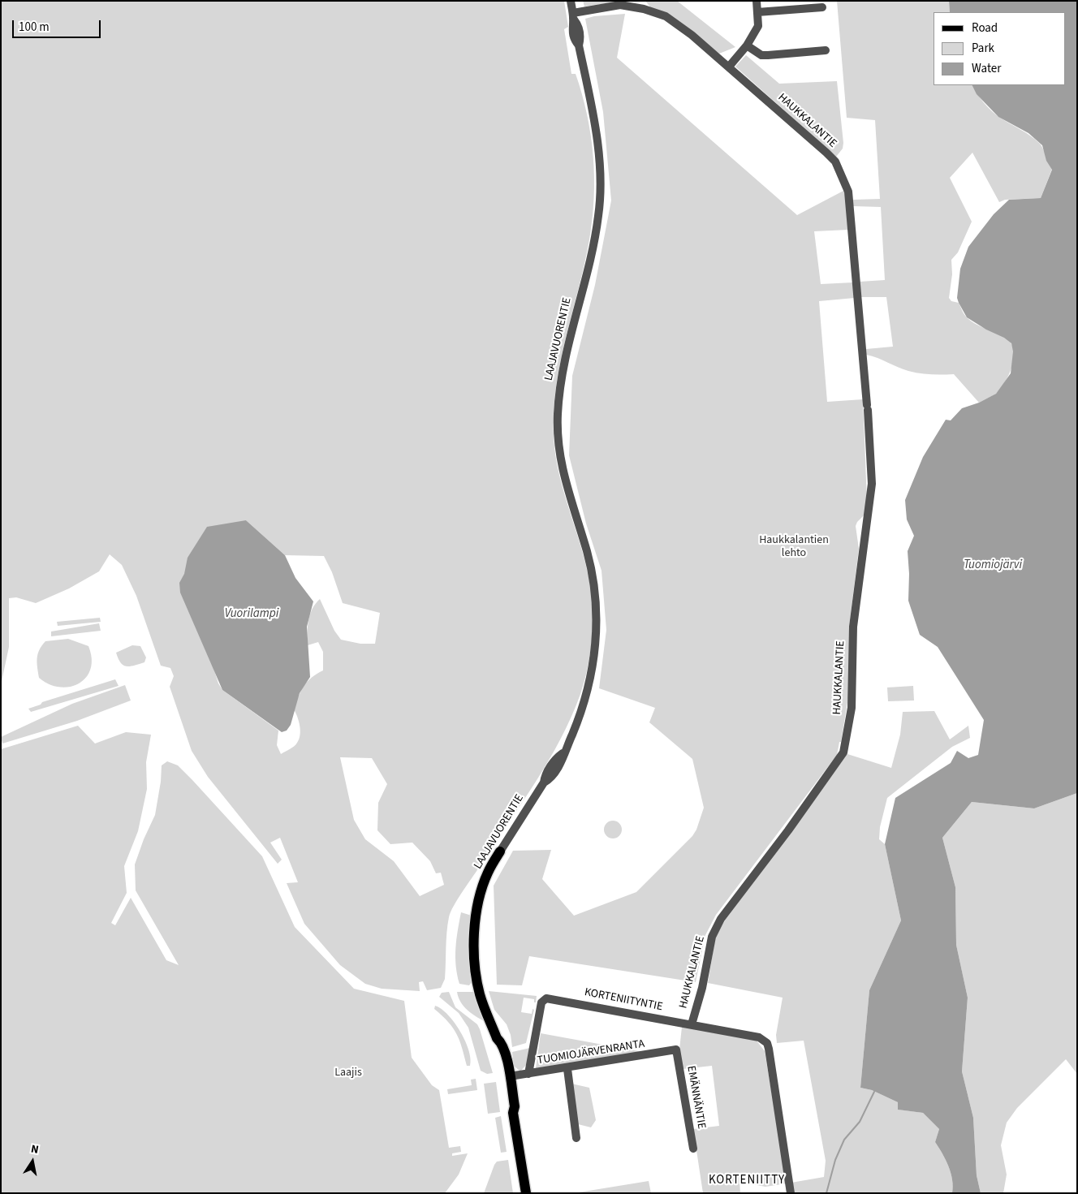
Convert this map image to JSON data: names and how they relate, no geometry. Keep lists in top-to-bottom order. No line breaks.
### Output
{"streets":{"main road":["LAAJAVUORENTIE"],"street":["HAUKKALANTIE","KORTENIITYNTIE","TUOMIOJÄRVENRANTA","EMÄNNÄNTIE"]},"crossings":[["HAUKKALANTIE","LAAJAVUORENTIE"],["HAUKKALANTIE","KORTENIITYNTIE"],["LAAJAVUORENTIE","TUOMIOJÄRVENRANTA"],["KORTENIITYNTIE","TUOMIOJÄRVENRANTA"],["TUOMIOJÄRVENRANTA","EMÄNNÄNTIE"]],"districts":["KORTENIITTY"],"water":["Tuomiojärvi","Vuorilampi"],"parks":["Haukkalantien lehto","Laajis"],"legend":["Road","Park","Water"],"scale_bar":"100 m","north":"top"}
